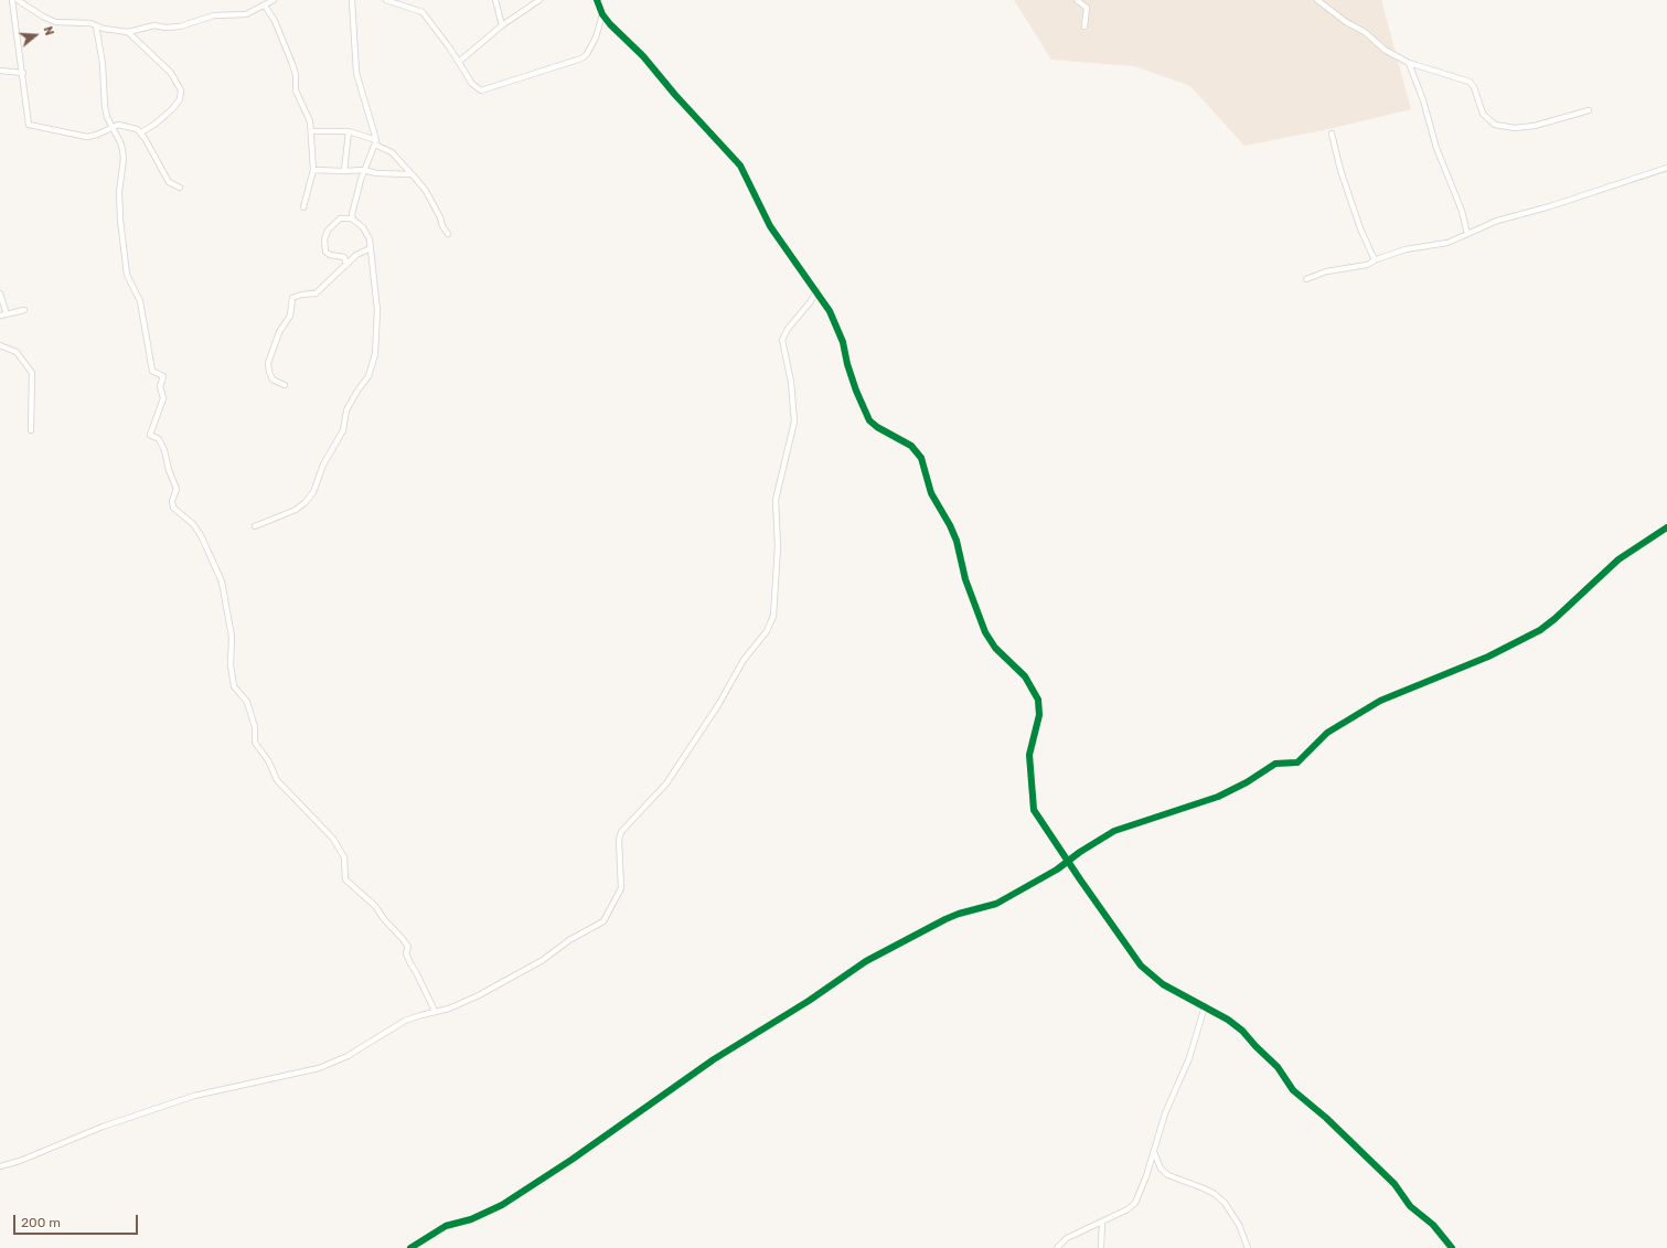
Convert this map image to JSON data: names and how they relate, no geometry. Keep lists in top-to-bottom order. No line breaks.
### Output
{"scale_bar":"200 m","north":"right"}
